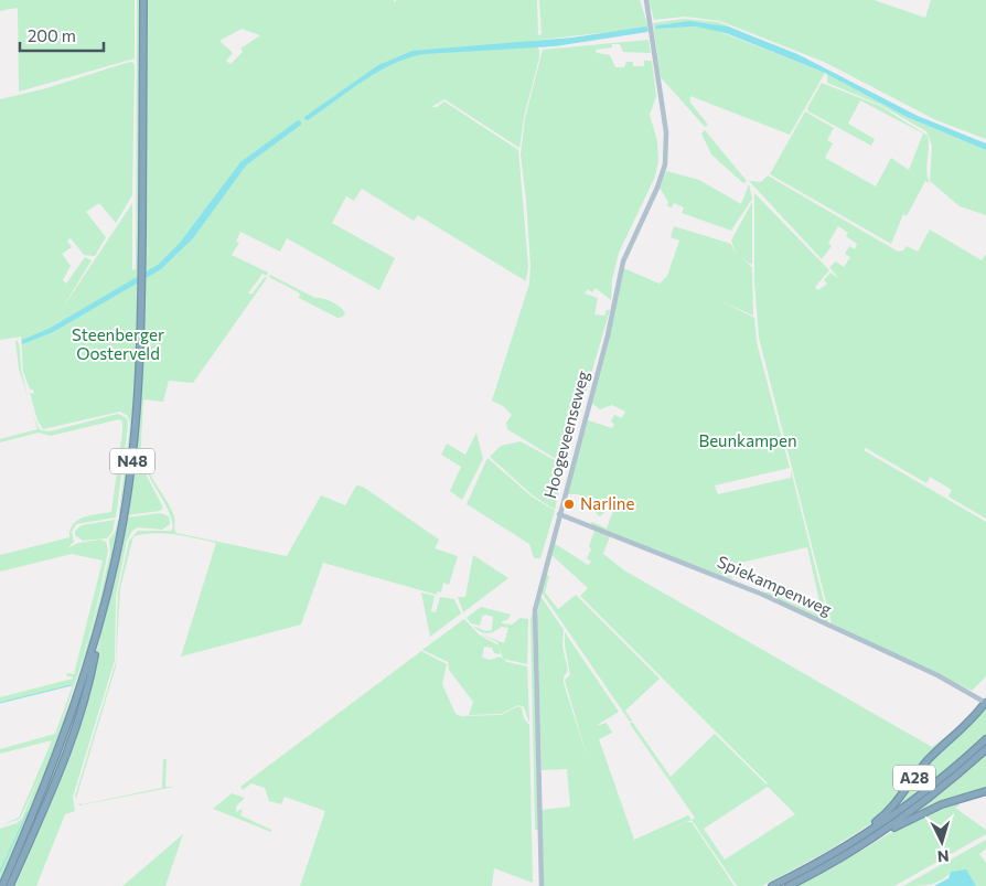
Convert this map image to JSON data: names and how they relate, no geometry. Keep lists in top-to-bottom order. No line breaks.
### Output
{"streets":{"highway":["N48","A28"],"main road":["Hoogeveenseweg","Spiekampenweg"]},"crossings":[["Hoogeveenseweg","Spiekampenweg"],["Spiekampenweg","A28"]],"parks":["Steenberger Oosterveld","Beunkampen"],"places":["Narline"],"scale_bar":"200 m","north":"bottom"}
